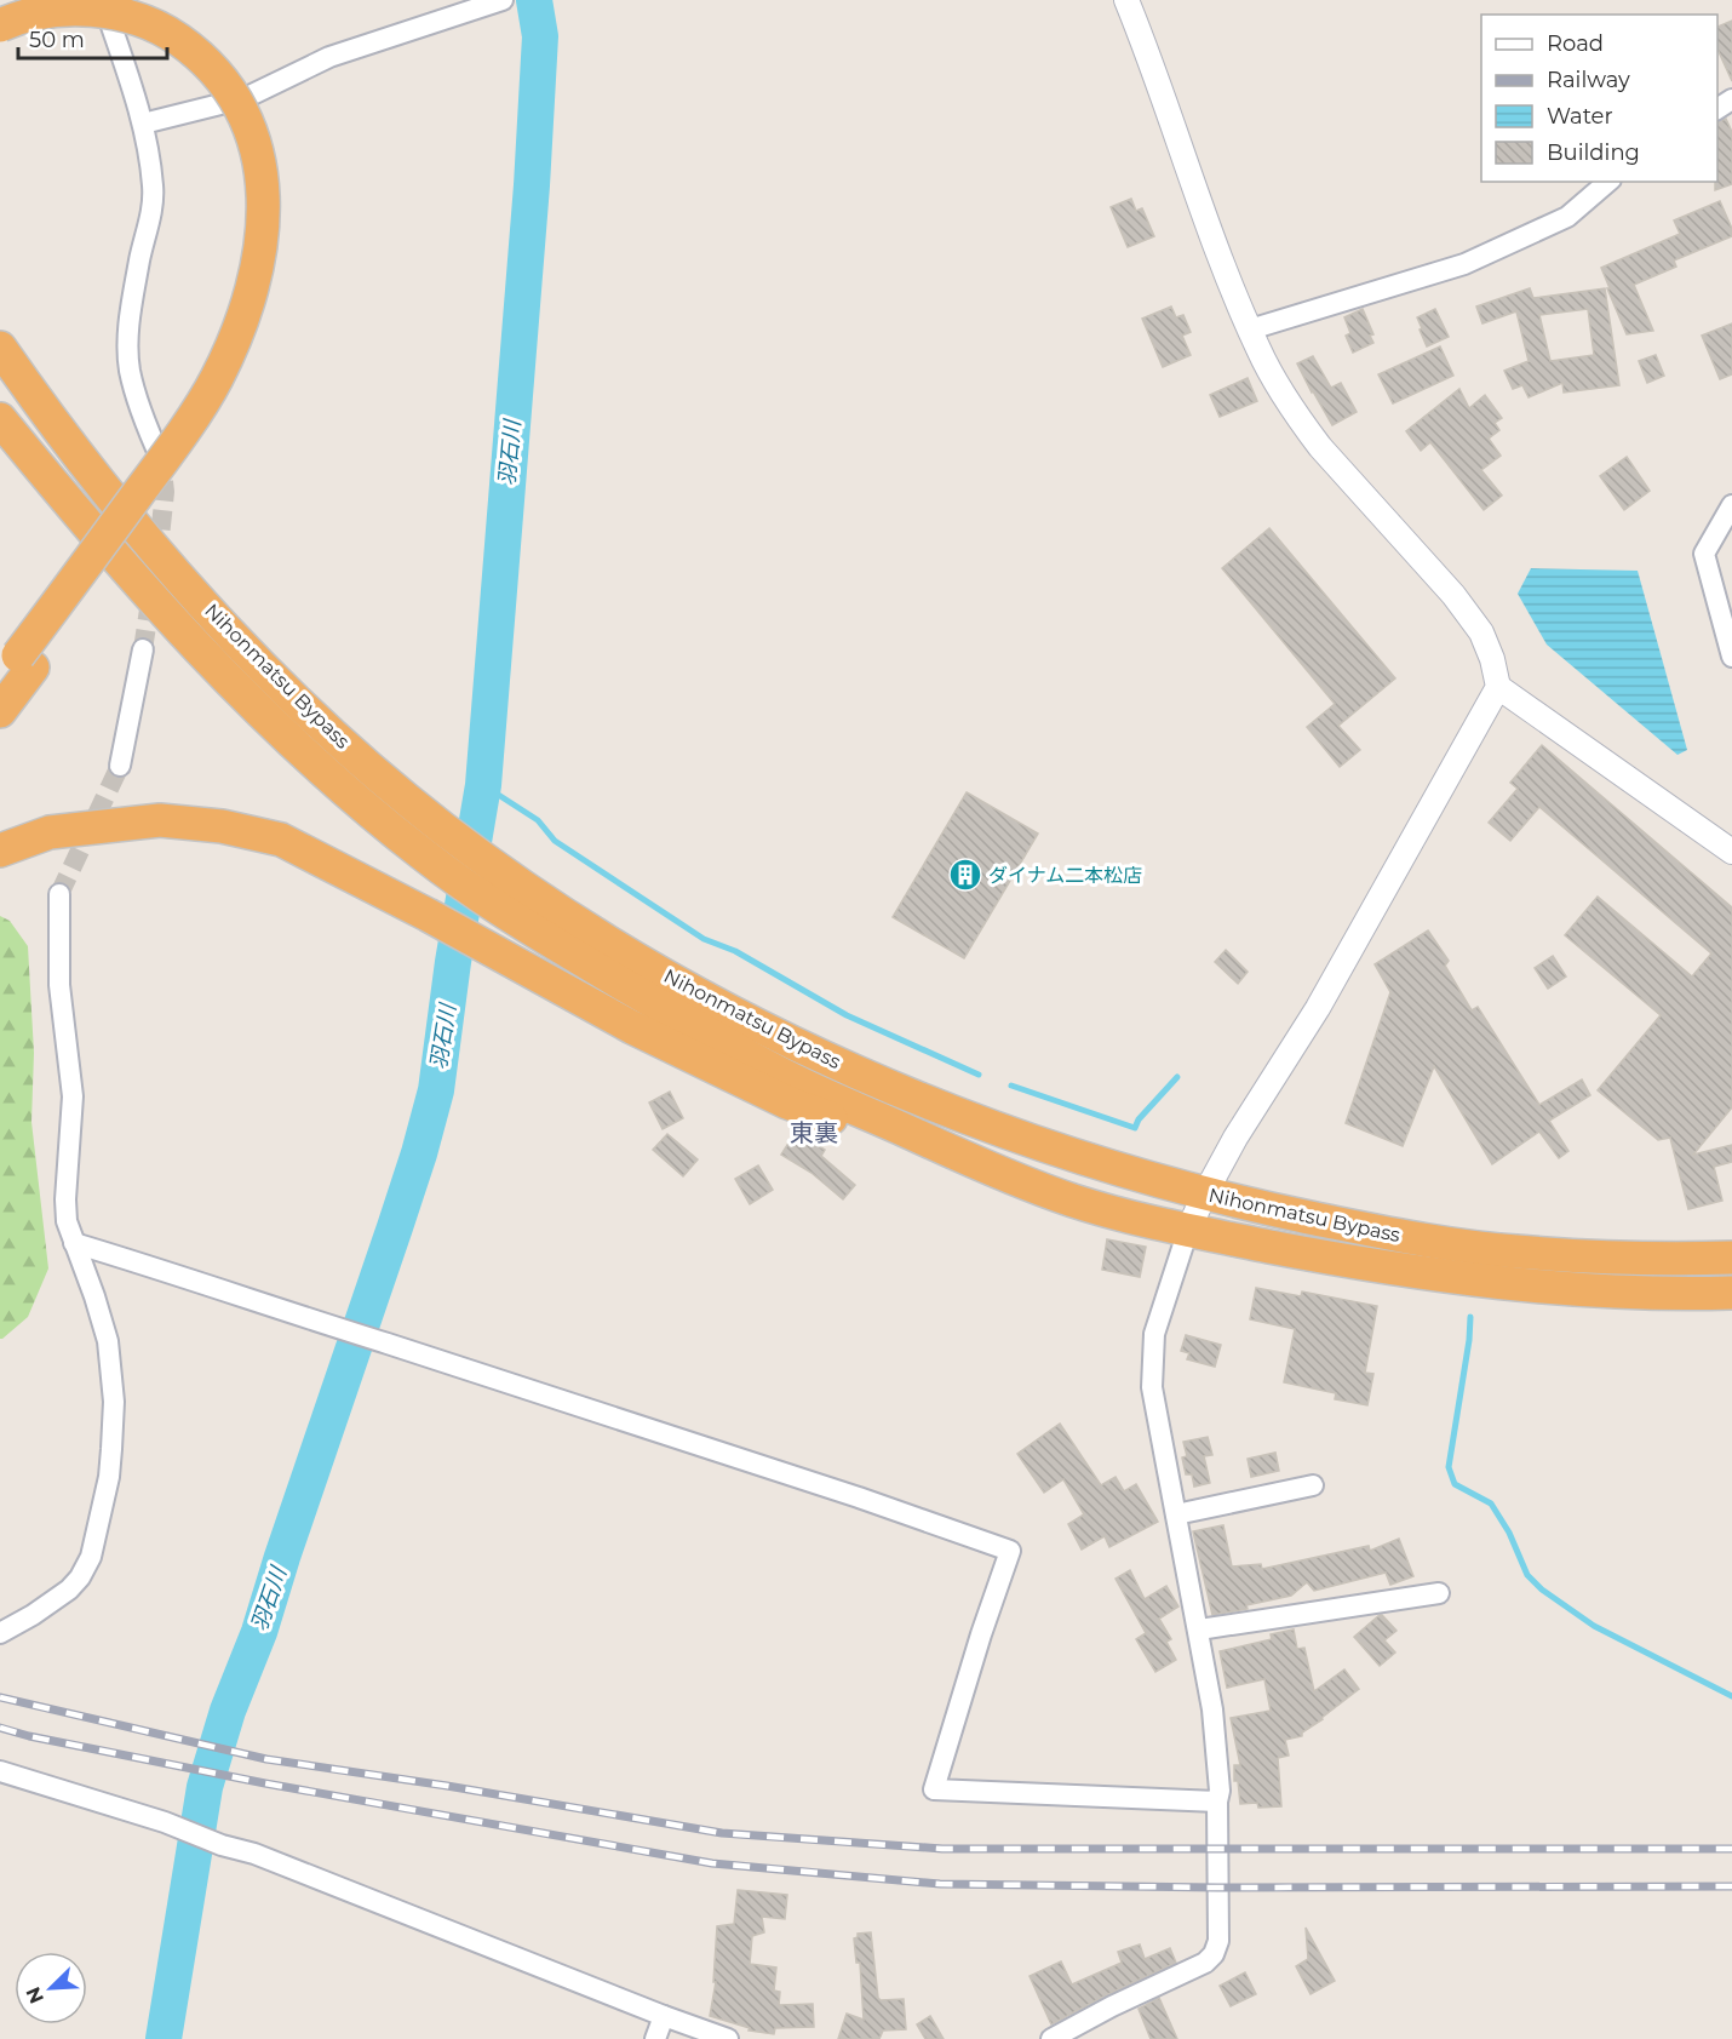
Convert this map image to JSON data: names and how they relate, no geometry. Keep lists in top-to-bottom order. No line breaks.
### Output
{"streets":{"highway":["Nihonmatsu Bypass"]},"districts":["東裏"],"water":["羽石川"],"places":{"building":["ダイナム二本松店"]},"legend":["Road","Railway","Water","Building"],"scale_bar":"50 m","north":"bottom left"}
